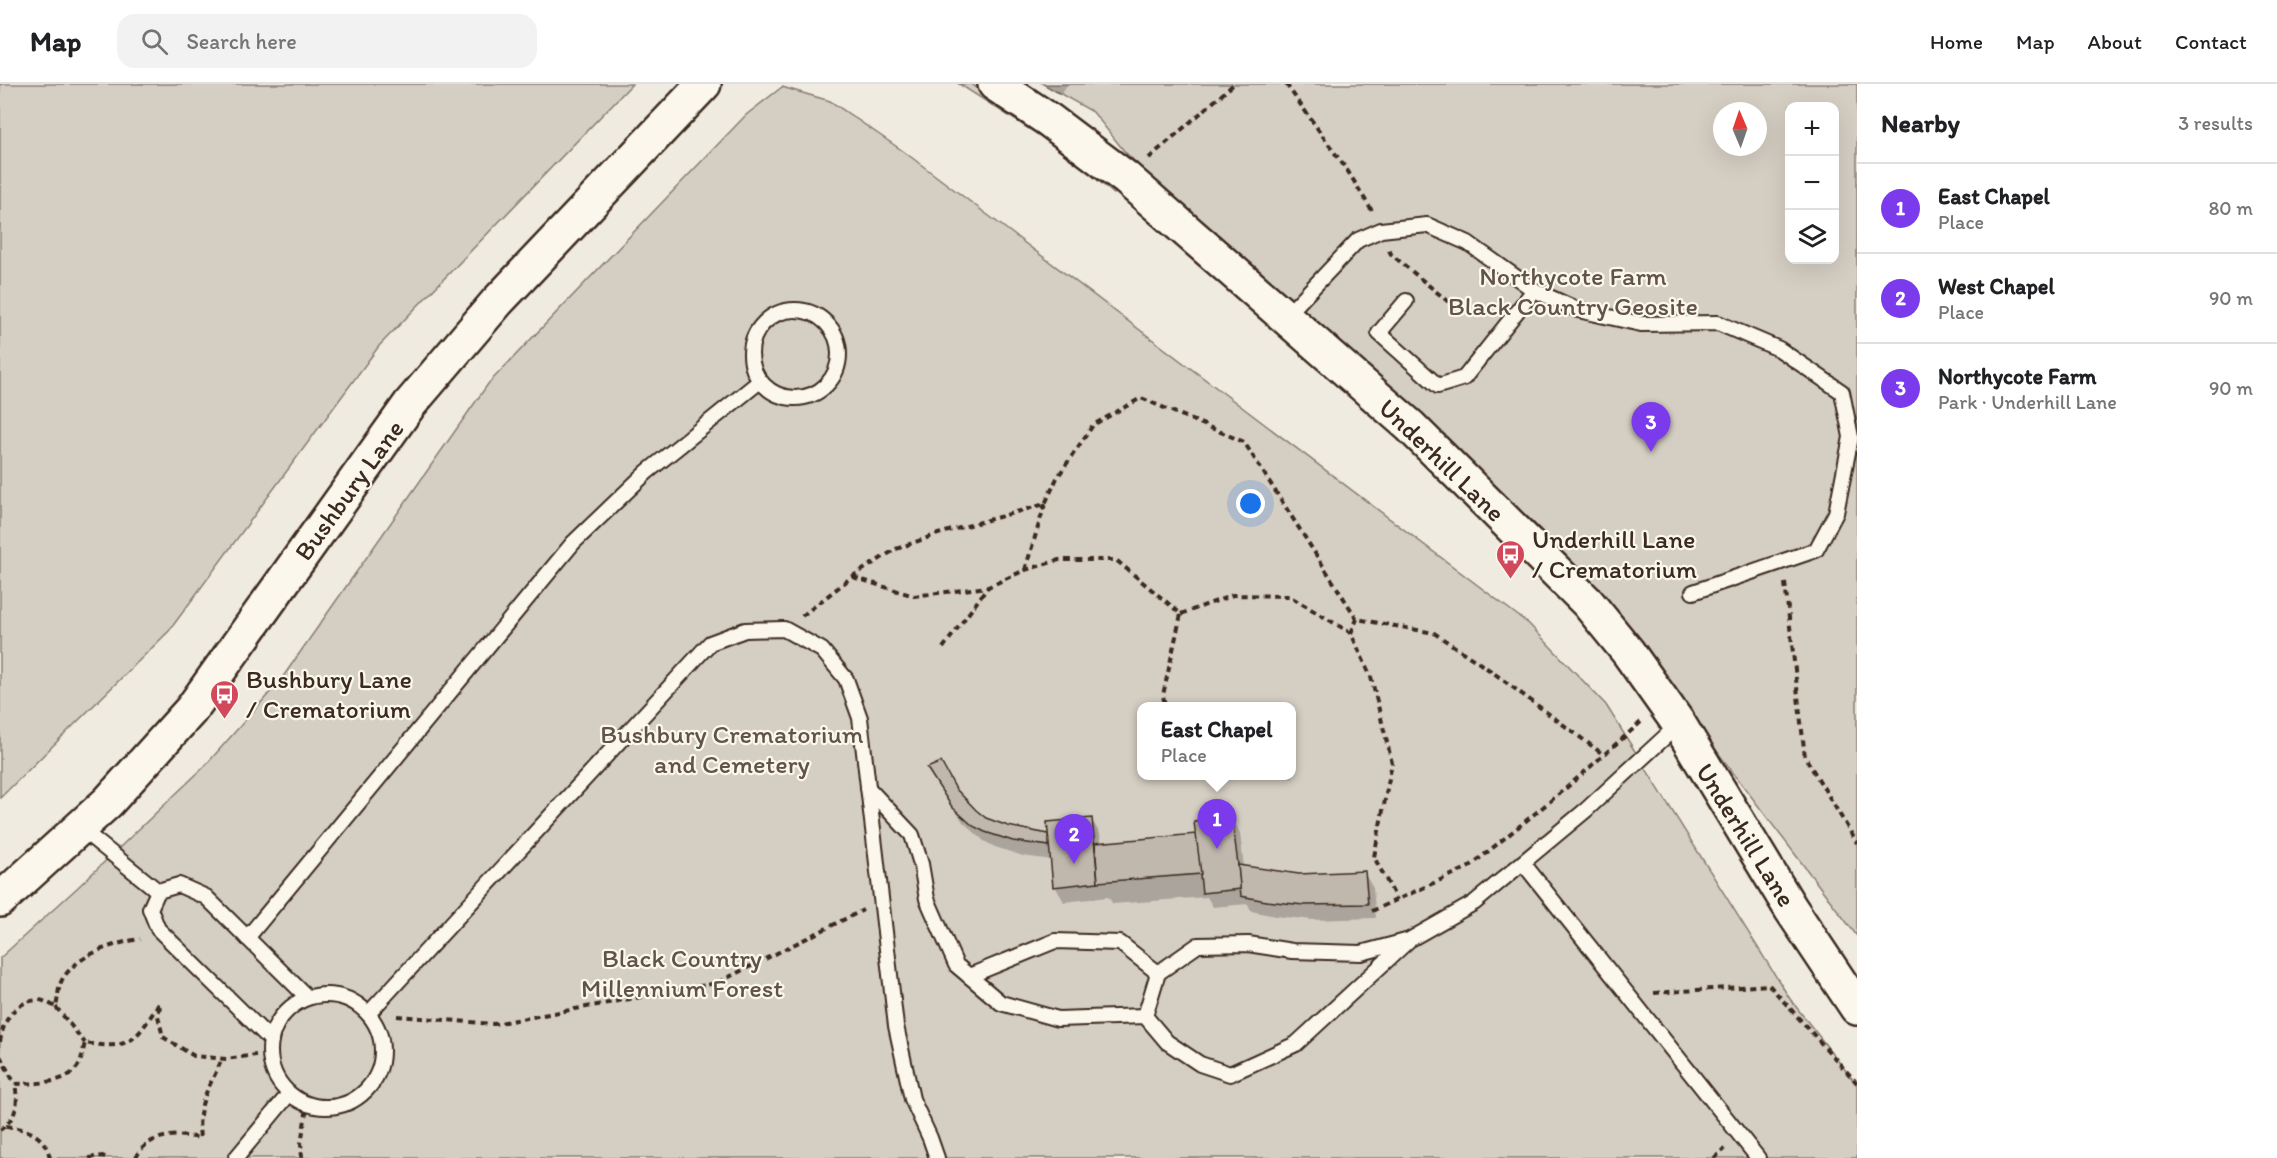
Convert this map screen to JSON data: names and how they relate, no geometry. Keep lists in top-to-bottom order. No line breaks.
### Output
{"streets":{"street":["Underhill Lane","Bushbury Lane"]},"parks":["Northycote Farm Black Country Geosite","Bushbury Crematorium and Cemetery","Black Country Millennium Forest"],"places":{"bus stop":["Underhill Lane / Crematorium","Bushbury Lane / Crematorium"]},"north":"top","page":{"header":"Map","search":"Search here","nav":["Home","Map","About","Contact"],"heading":["Nearby","3 results"],"map_buttons":["+","−"],"list":[{"mark":"1","name":"East Chapel","note":"Place","value":"80 m"},{"mark":"2","name":"West Chapel","note":"Place","value":"90 m"},{"mark":"3","name":"Northycote Farm","note":"Park · Underhill Lane","value":"90 m"}],"pins":["3","1","2"],"popup":["East Chapel","Place"]}}
